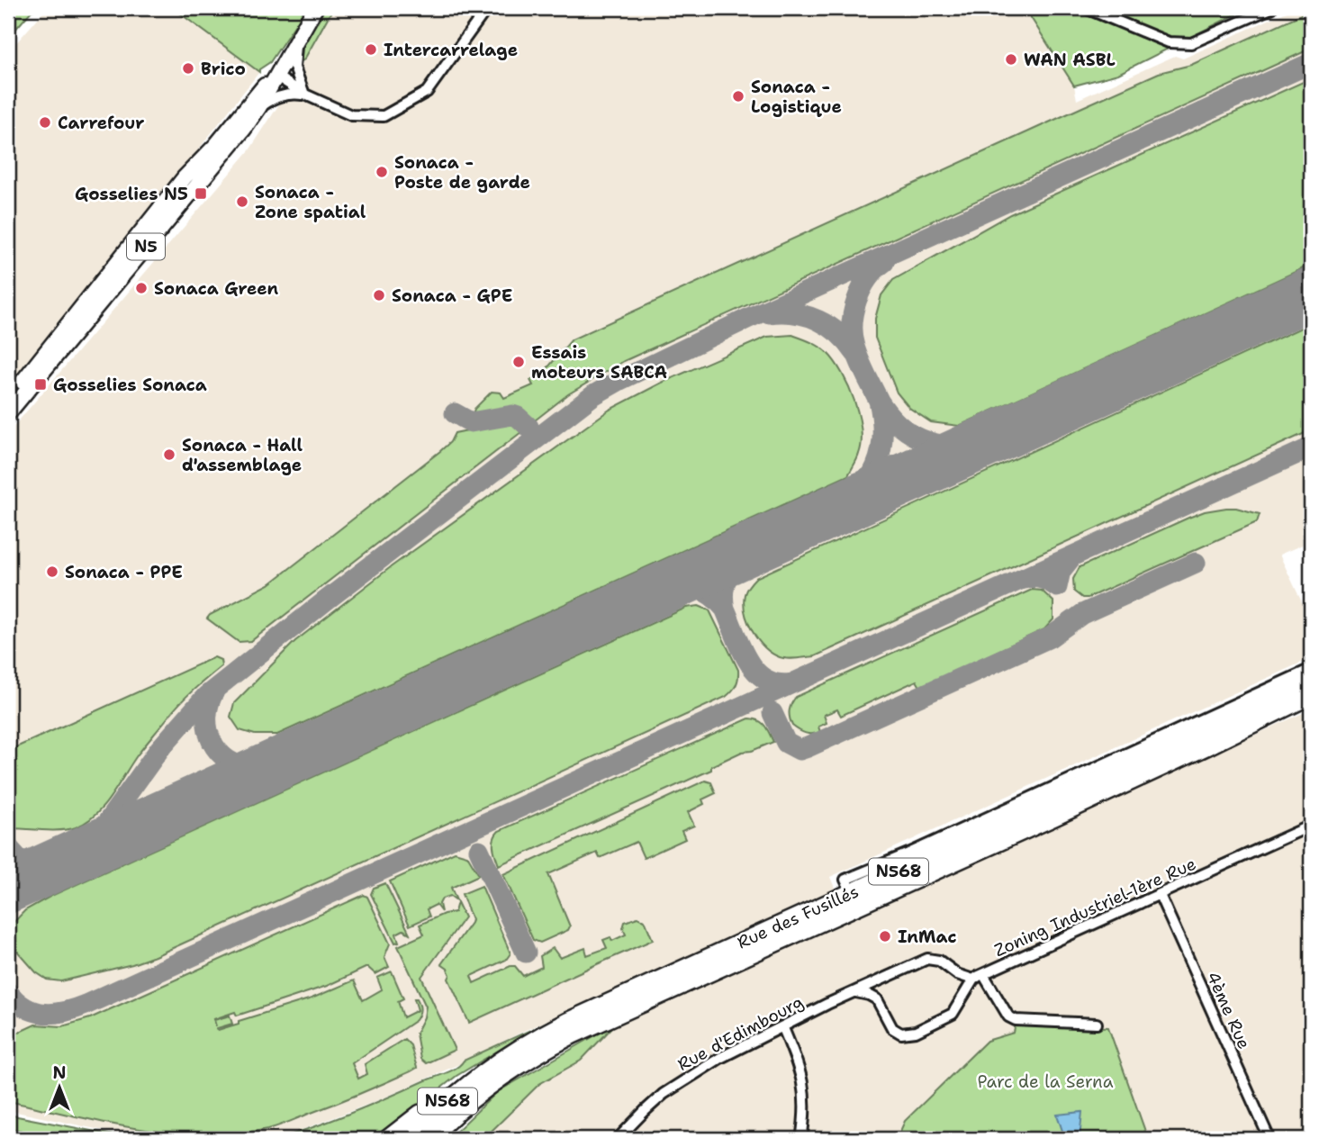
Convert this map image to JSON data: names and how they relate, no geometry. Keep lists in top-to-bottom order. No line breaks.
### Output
{"streets":{"highway":["N568","Rue des Fusillés"],"main road":["N5"],"street":["Zoning Industriel-1ère Rue","4ème Rue","Rue d'Edimbourg"]},"crossings":[["Zoning Industriel-1ère Rue","4ème Rue"]],"parks":["Parc de la Serna"],"places":{"other":["Intercarrelage","WAN ASBL","Brico","Sonaca - Logistique","Carrefour","Sonaca - Poste de garde","Sonaca - Zone spatial","Sonaca Green","Sonaca - GPE","Essais moteurs SABCA","Sonaca - Hall d'assemblage","Sonaca - PPE","InMac"],"transit":["Gosselies N5","Gosselies Sonaca"]},"north":"top"}
